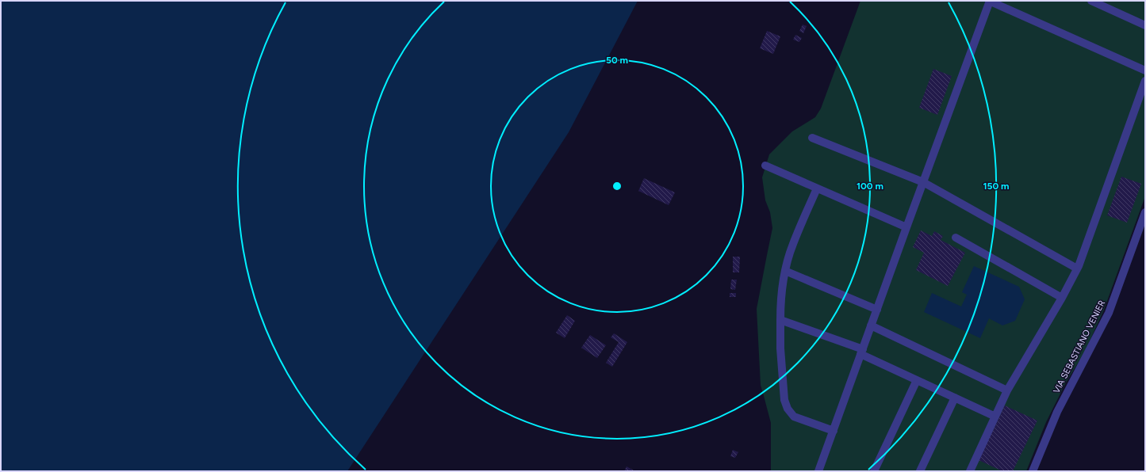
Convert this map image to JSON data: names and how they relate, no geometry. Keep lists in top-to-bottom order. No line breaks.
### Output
{"streets":{"street":["VIA SEBASTIANO VENIER"]},"rings":["50 m","100 m","150 m"]}
